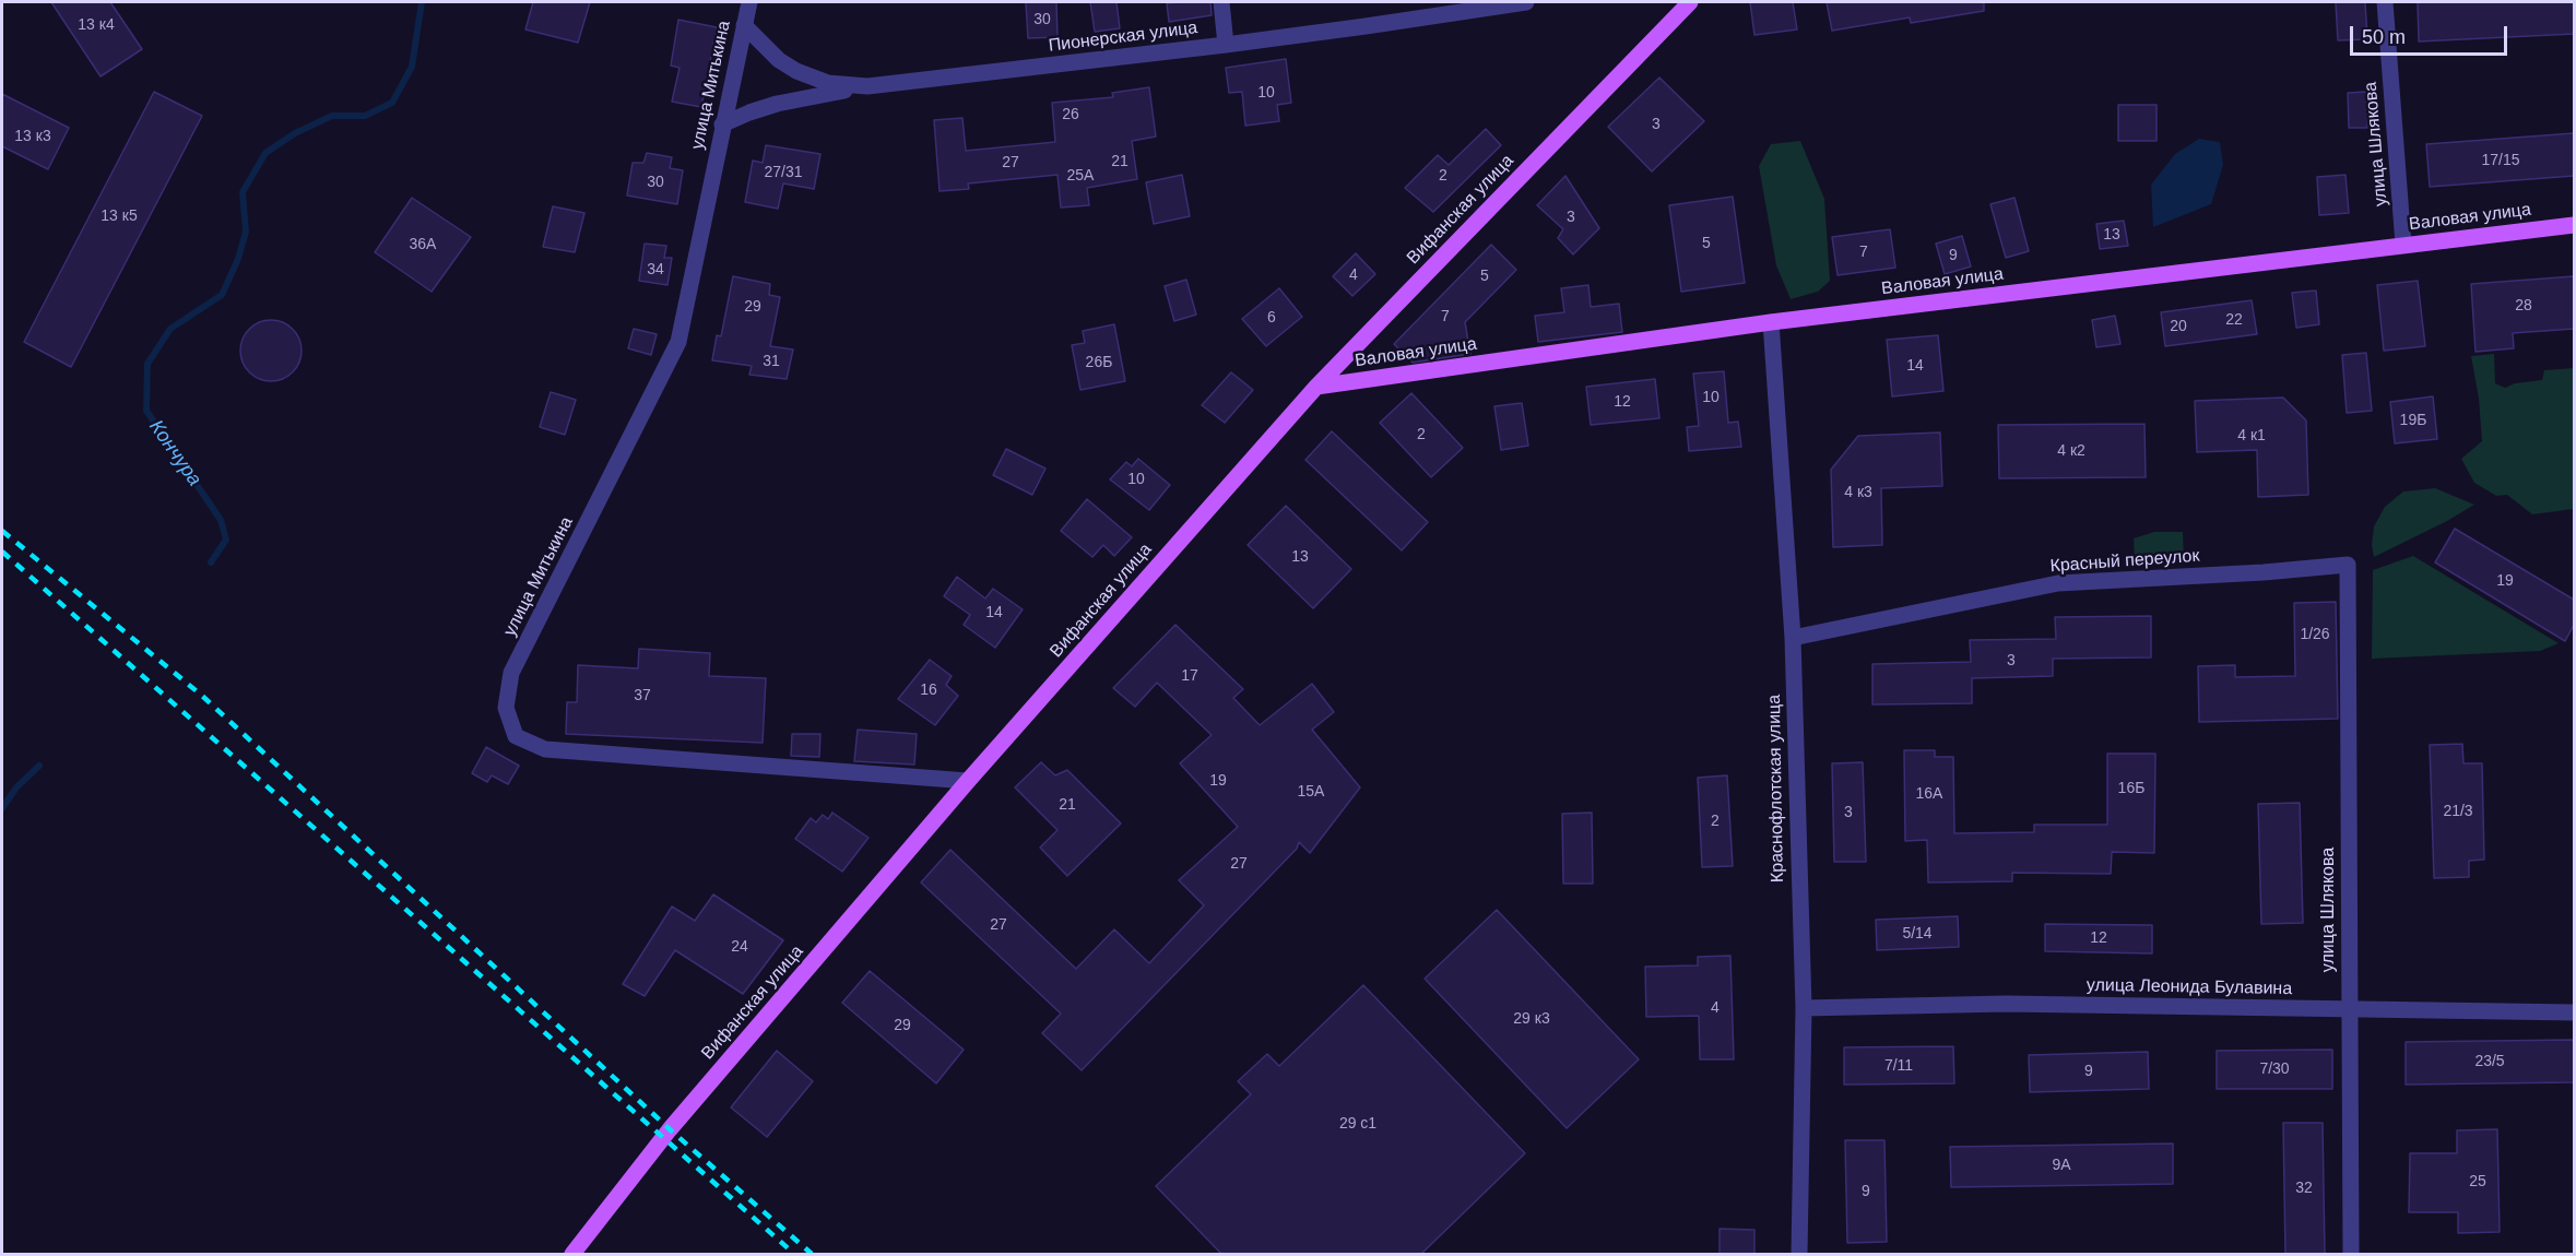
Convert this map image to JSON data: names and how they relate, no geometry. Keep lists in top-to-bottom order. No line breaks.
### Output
{"streets":{"main road":["Вифанская улица","Валовая улица"],"street":["Пионерская улица","улица Митькина","улица Шлякова","Красный переулок","Краснофлотская улица","улица Леонида Булавина"]},"crossings":[["Пионерская улица","улица Митькина"],["улица Митькина","Вифанская улица"],["улица Шлякова","Валовая улица"],["улица Шлякова","Красный переулок"],["улица Шлякова","улица Леонида Булавина"],["Вифанская улица","Валовая улица"],["Валовая улица","Краснофлотская улица"],["Красный переулок","Краснофлотская улица"],["Краснофлотская улица","улица Леонида Булавина"]],"water":["Кончура"],"house_numbers":["30","13 к4","10","26","3","13 к3","17/15","21","27","27/31","25А","2","30","13 к5","3","13","5","36А","7","9","34","4","5","28","29","7","6","22","20","31","26Б","14","10","12","19Б","2","4 к1","4 к2","10","4 к3","13","19","14","1/26","3","17","16","37","19","16Б","15А","16А","21","21/3","3","2","27","27","5/14","12","24","4","29 к3","29","23/5","7/11","7/30","9","29 с1","9А","25","32","9"],"scale_bar":"50 m"}
